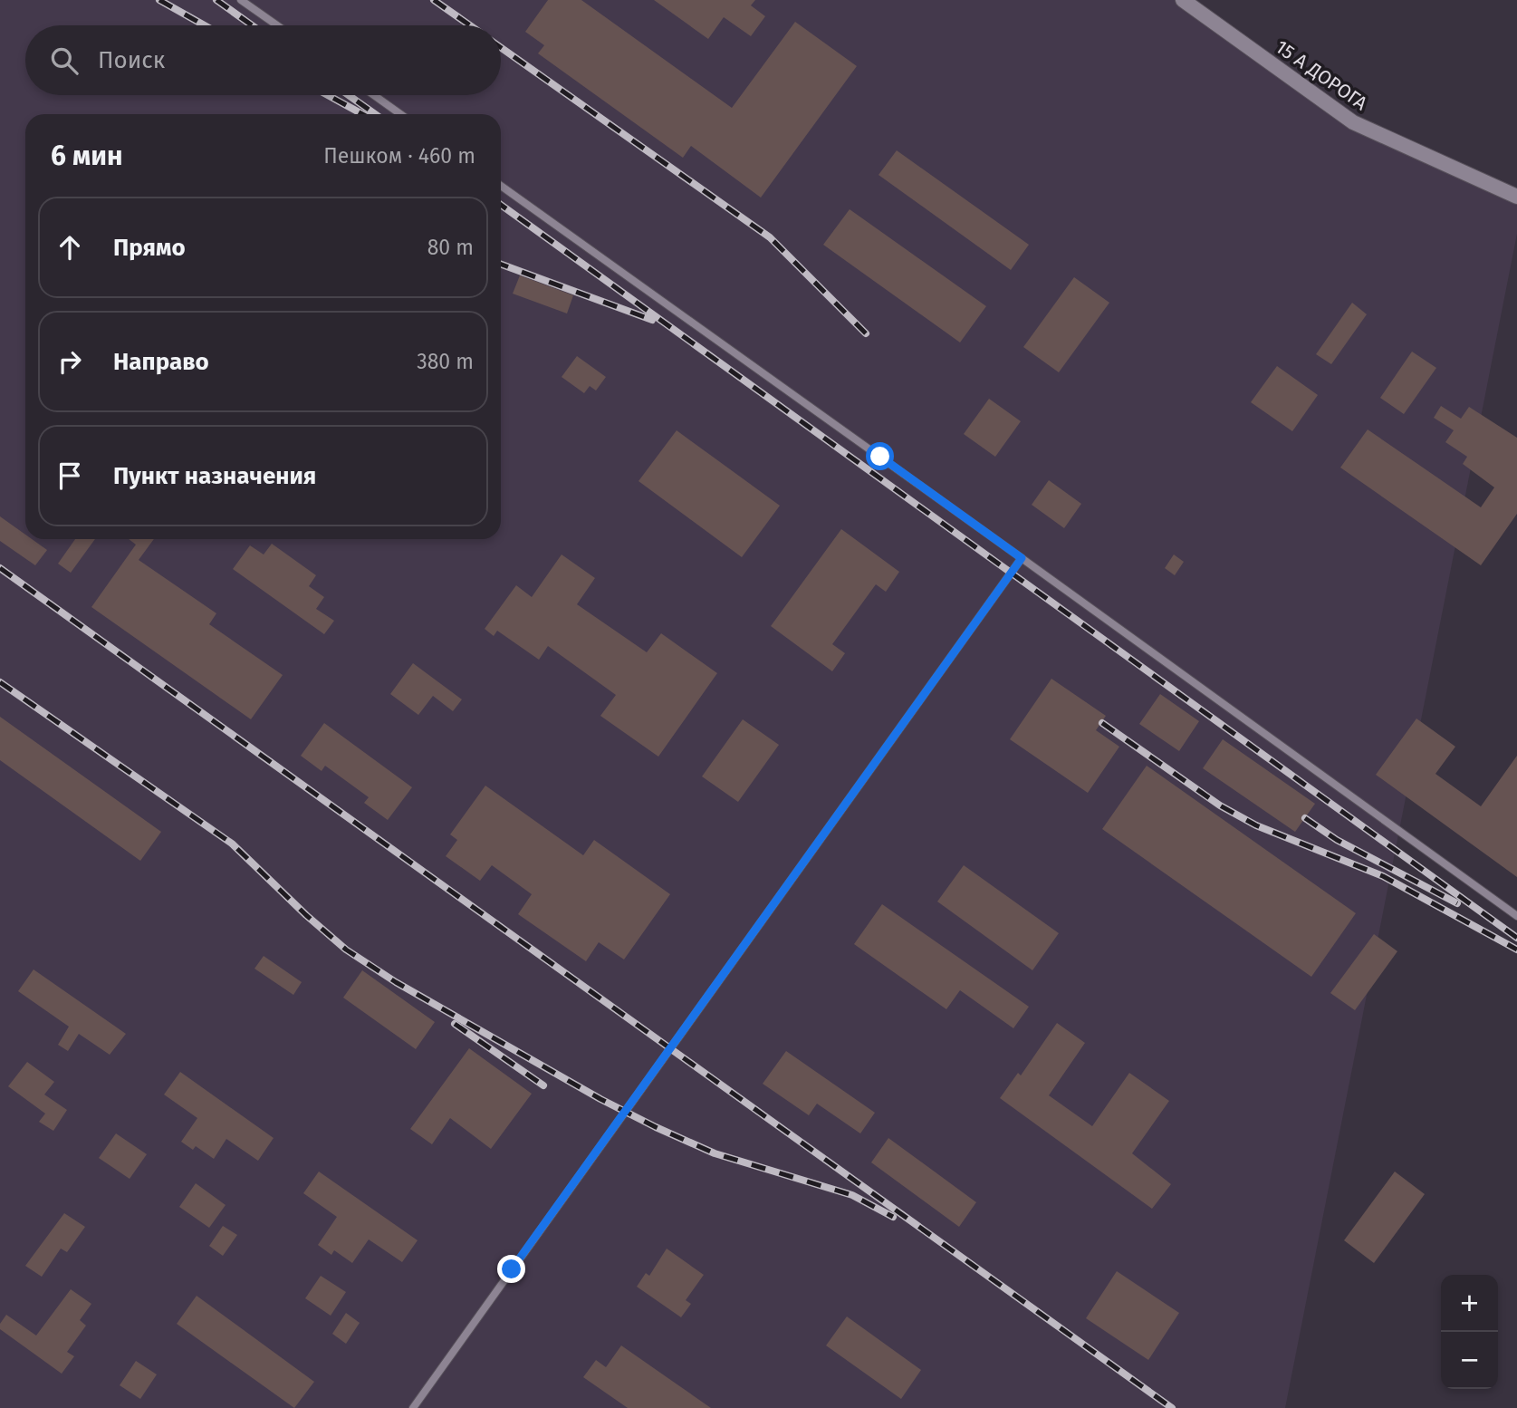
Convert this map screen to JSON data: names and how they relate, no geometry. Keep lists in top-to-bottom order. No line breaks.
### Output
{"streets":{"street":["15 А ДОРОГА"]},"page":{"search":"Поиск","heading":["6 мин","Пешком · 460 m"],"list":[["Прямо","80 m"],["Направо","380 m"],"Пункт назначения"],"map_buttons":["+","−"]}}
